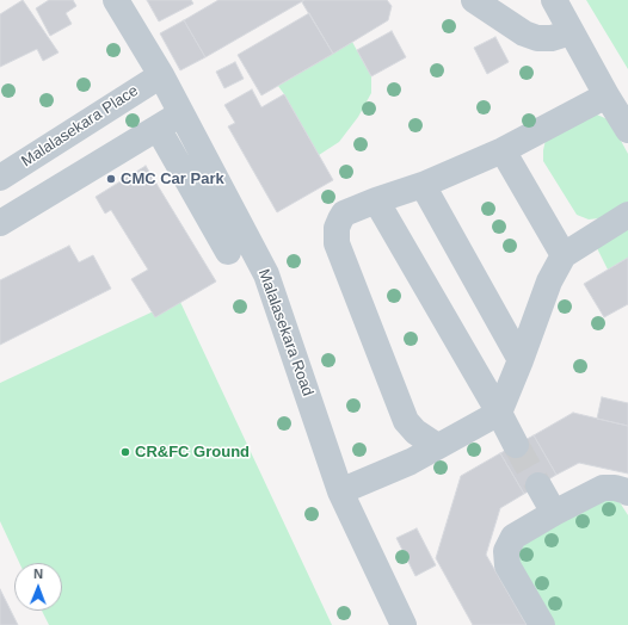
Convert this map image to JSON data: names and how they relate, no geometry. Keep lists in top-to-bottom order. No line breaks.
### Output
{"streets":{"street":["Malalasekara Place","Malalasekara Road"]},"crossings":[["Malalasekara Place","Malalasekara Road"]],"places":["CMC Car Park","CR&FC Ground"],"north":"top"}
